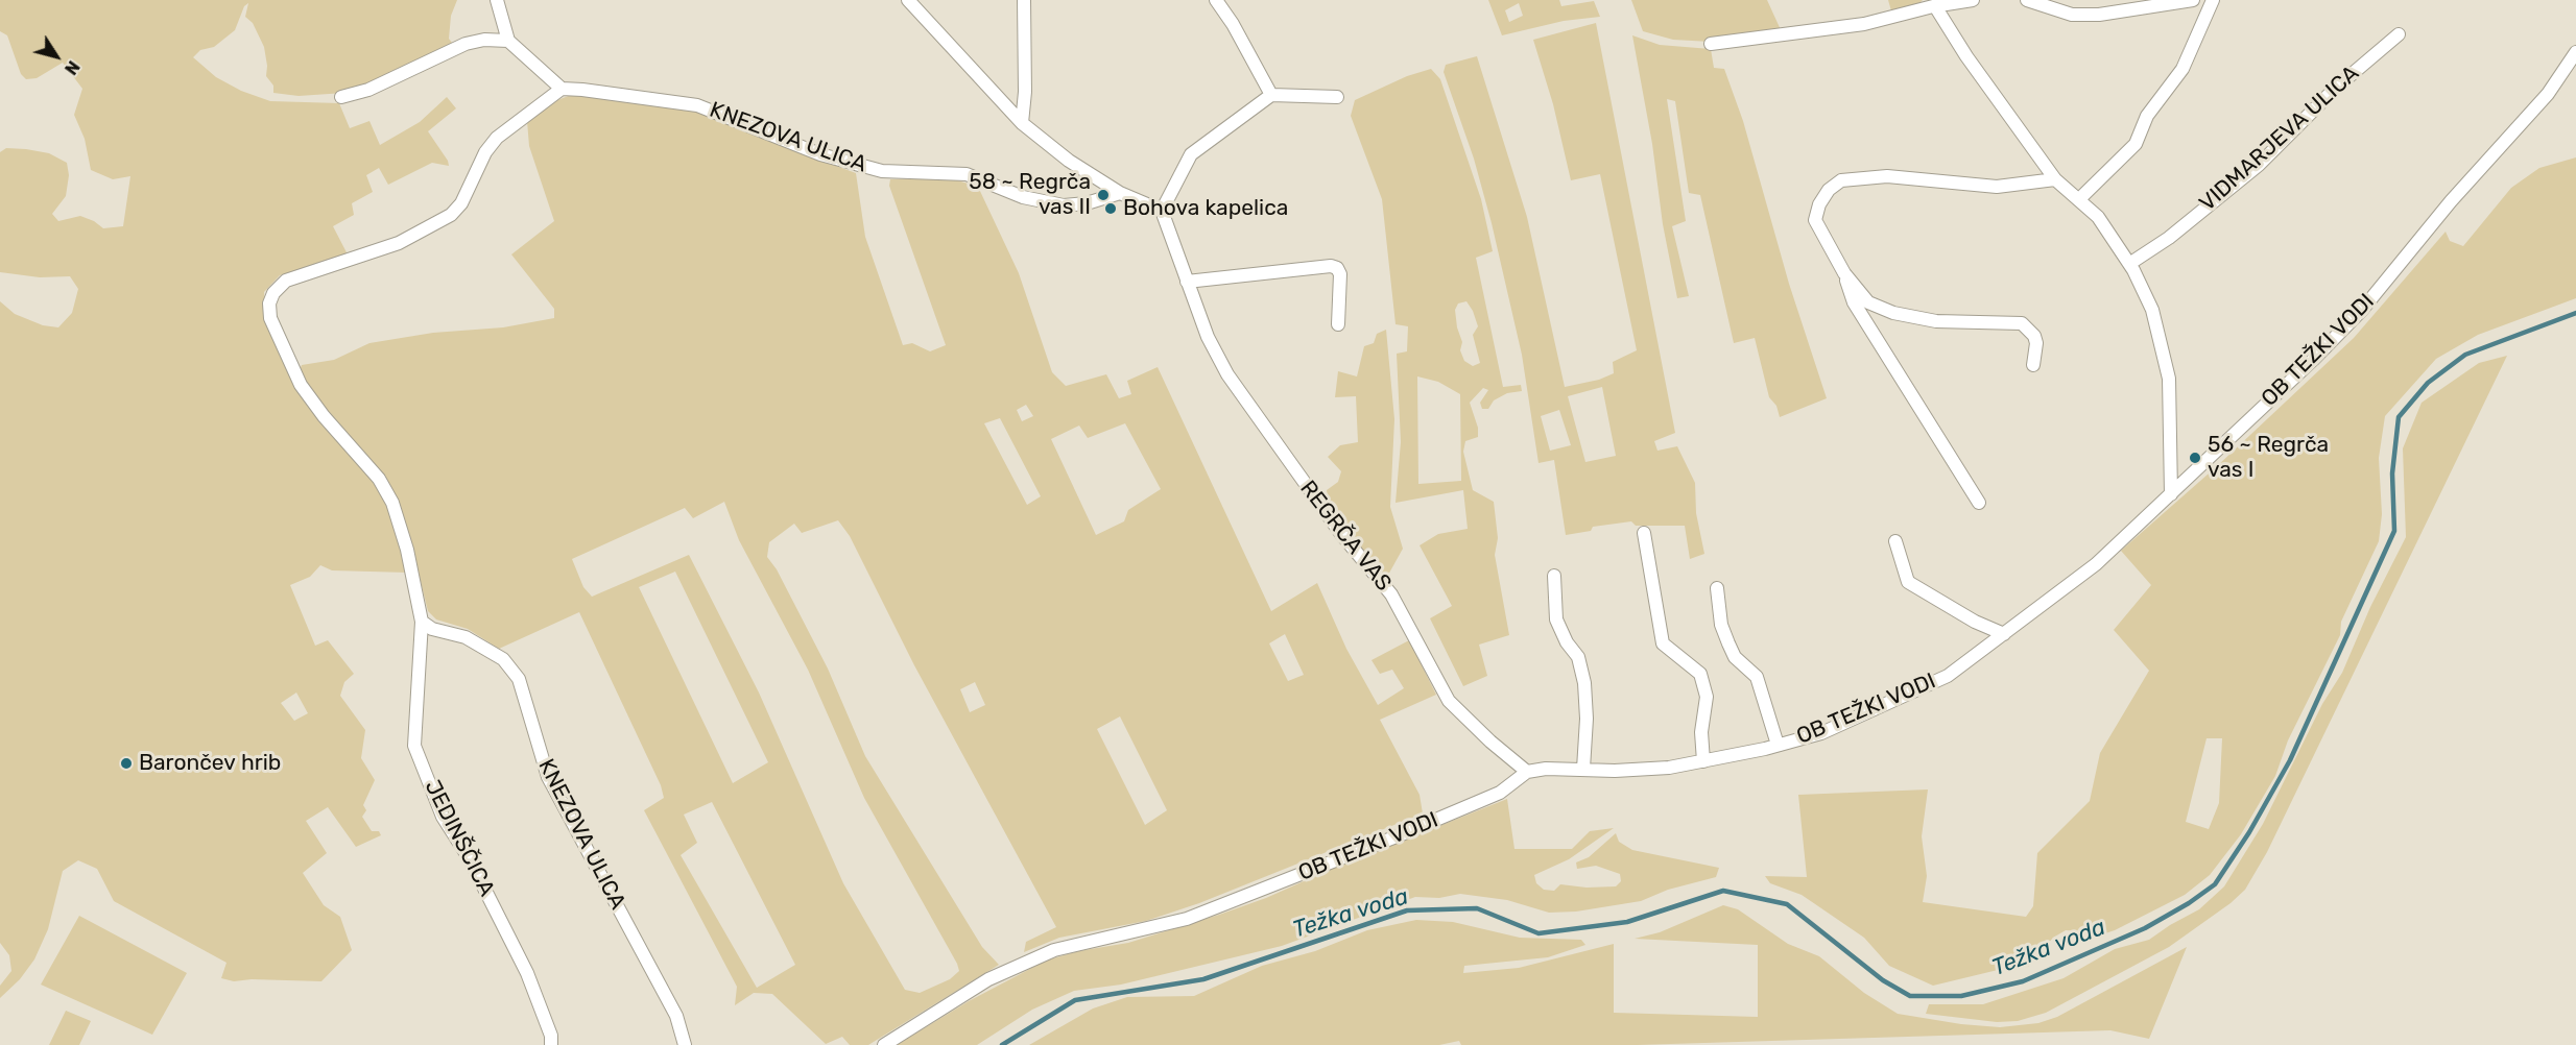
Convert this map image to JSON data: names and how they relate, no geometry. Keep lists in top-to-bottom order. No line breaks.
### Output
{"streets":{"street":["KNEZOVA ULICA","VIDMARJEVA ULICA","OB TEŽKI VODI","REGRČA VAS","JEDINŠČICA"]},"crossings":[["KNEZOVA ULICA","JEDINŠČICA"],["OB TEŽKI VODI","REGRČA VAS"]],"water":["Težka voda"],"places":["58 ~ Regrča vas II","Bohova kapelica","56 ~ Regrča vas I","Barončev hrib"],"north":"bottom right"}
